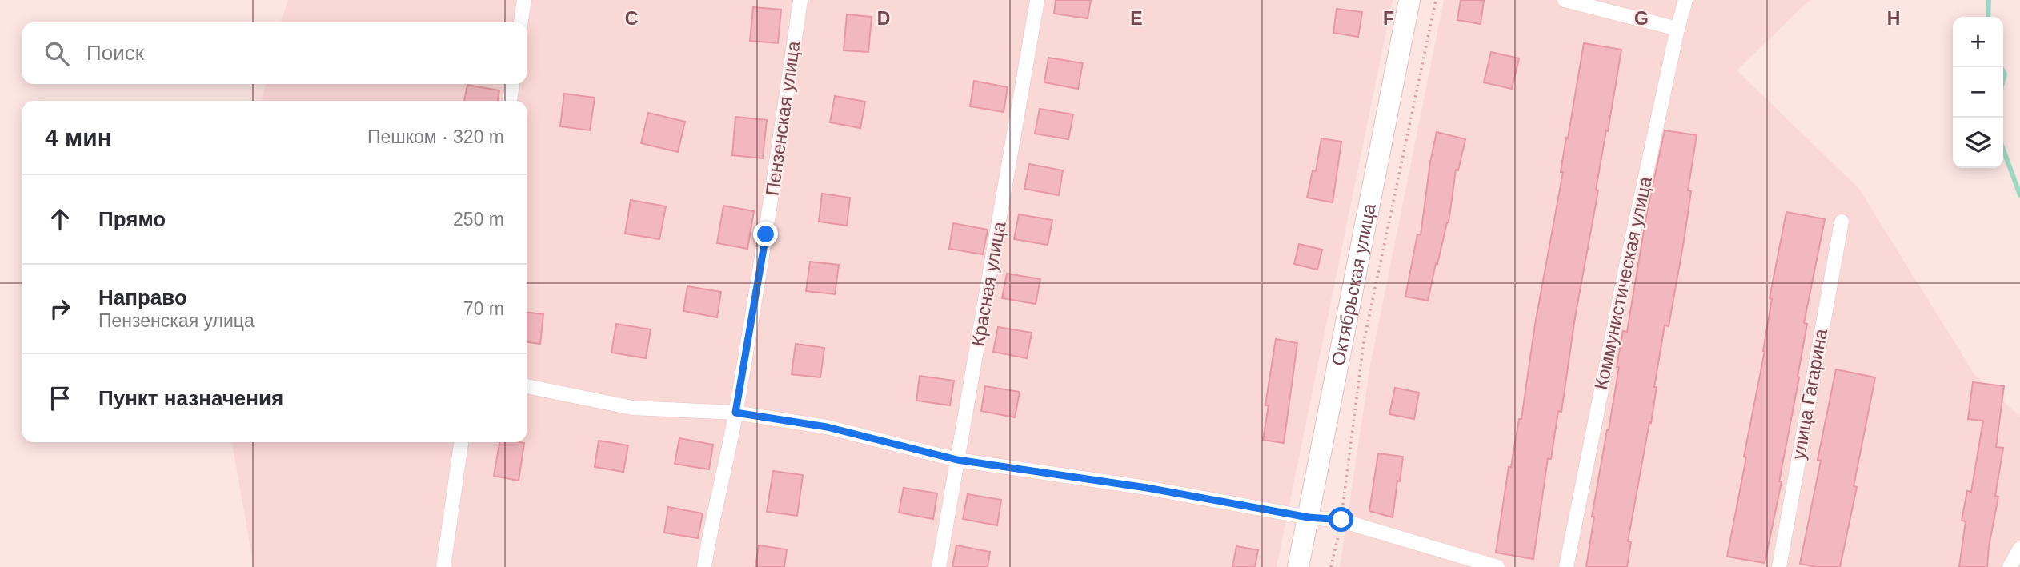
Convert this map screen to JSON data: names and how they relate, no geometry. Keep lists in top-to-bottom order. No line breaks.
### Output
{"streets":{"main road":["Октябрьская улица"],"street":["Пензенская улица","Коммунистическая улица","Красная улица","улица Гагарина"]},"page":{"map_buttons":["+","−"],"search":"Поиск","heading":["4 мин","Пешком · 320 m"],"list":[["Прямо","250 m"],["Направо","Пензенская улица","70 m"],"Пункт назначения"]},"grid":{"columns":["C","D","E","F","G","H"]}}
